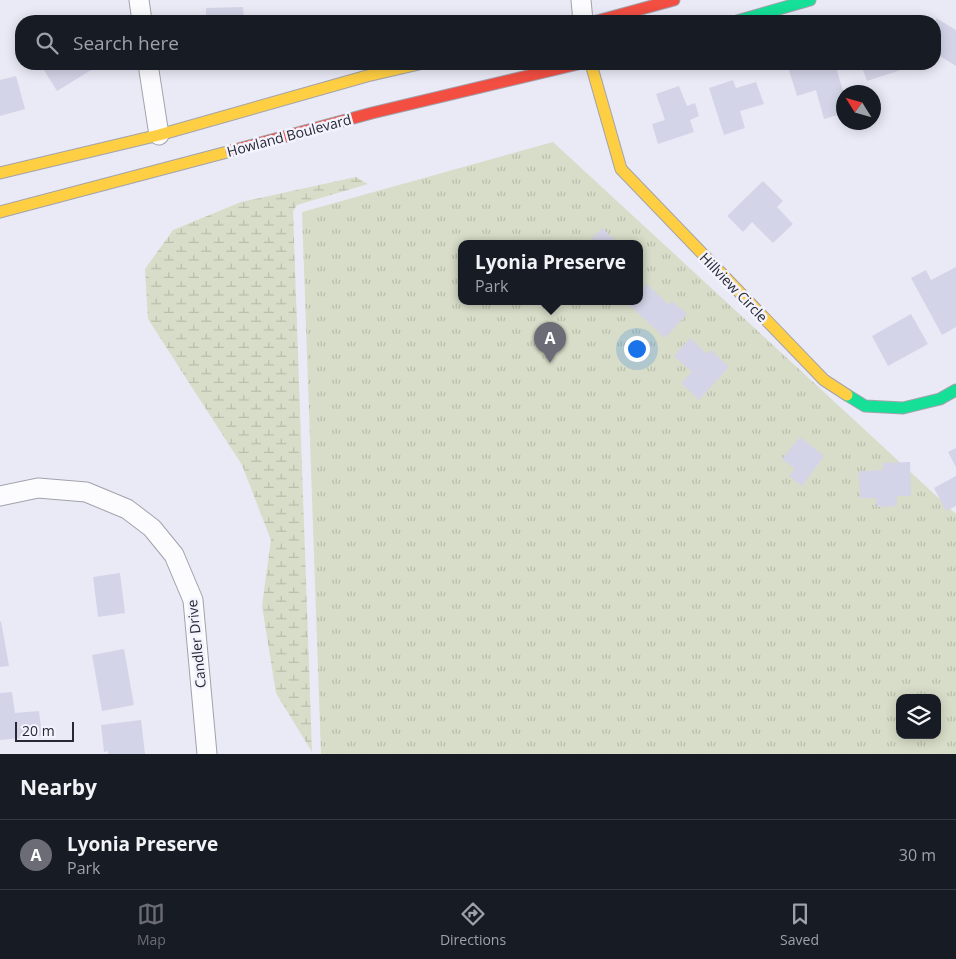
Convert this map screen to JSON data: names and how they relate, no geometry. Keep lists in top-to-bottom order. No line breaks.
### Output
{"streets":{"main road":["Howland Boulevard","Hillview Circle"],"street":["Candler Drive"]},"scale_bar":"20 m","north":"top left","page":{"search":"Search here","popup":["Lyonia Preserve","Park"],"pins":"A","scale":"20 m","heading":"Nearby","list":[{"mark":"A","name":"Lyonia Preserve","note":"Park","value":"30 m"}],"nav":["Map","Directions","Saved"]}}
